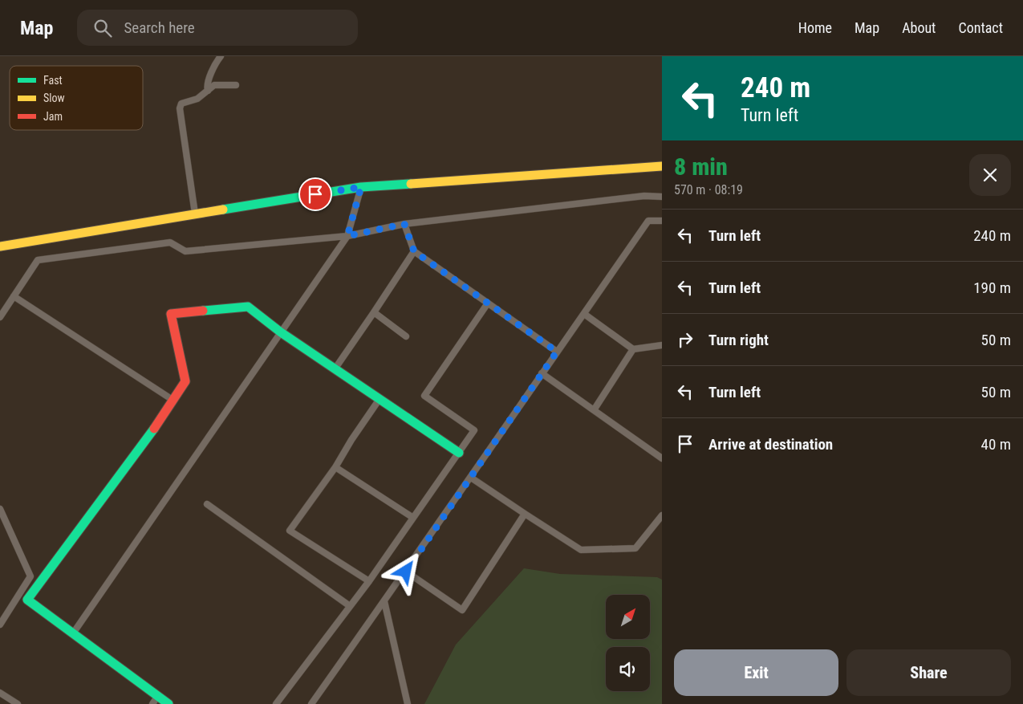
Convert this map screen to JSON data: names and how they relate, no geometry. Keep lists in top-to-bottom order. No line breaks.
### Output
{"legend":["Fast","Slow","Jam"],"north":"top right","page":{"header":"Map","search":"Search here","nav":["Home","Map","About","Contact"],"turn":["240 m","Turn left"],"heading":["8 min","570 m · 08:19"],"list":[{"name":"Turn left","value":"240 m"},{"name":"Turn left","value":"190 m"},{"name":"Turn right","value":"50 m"},{"name":"Turn left","value":"50 m"},{"name":"Arrive at destination","value":"40 m"}],"buttons":["Exit","Share"]}}
